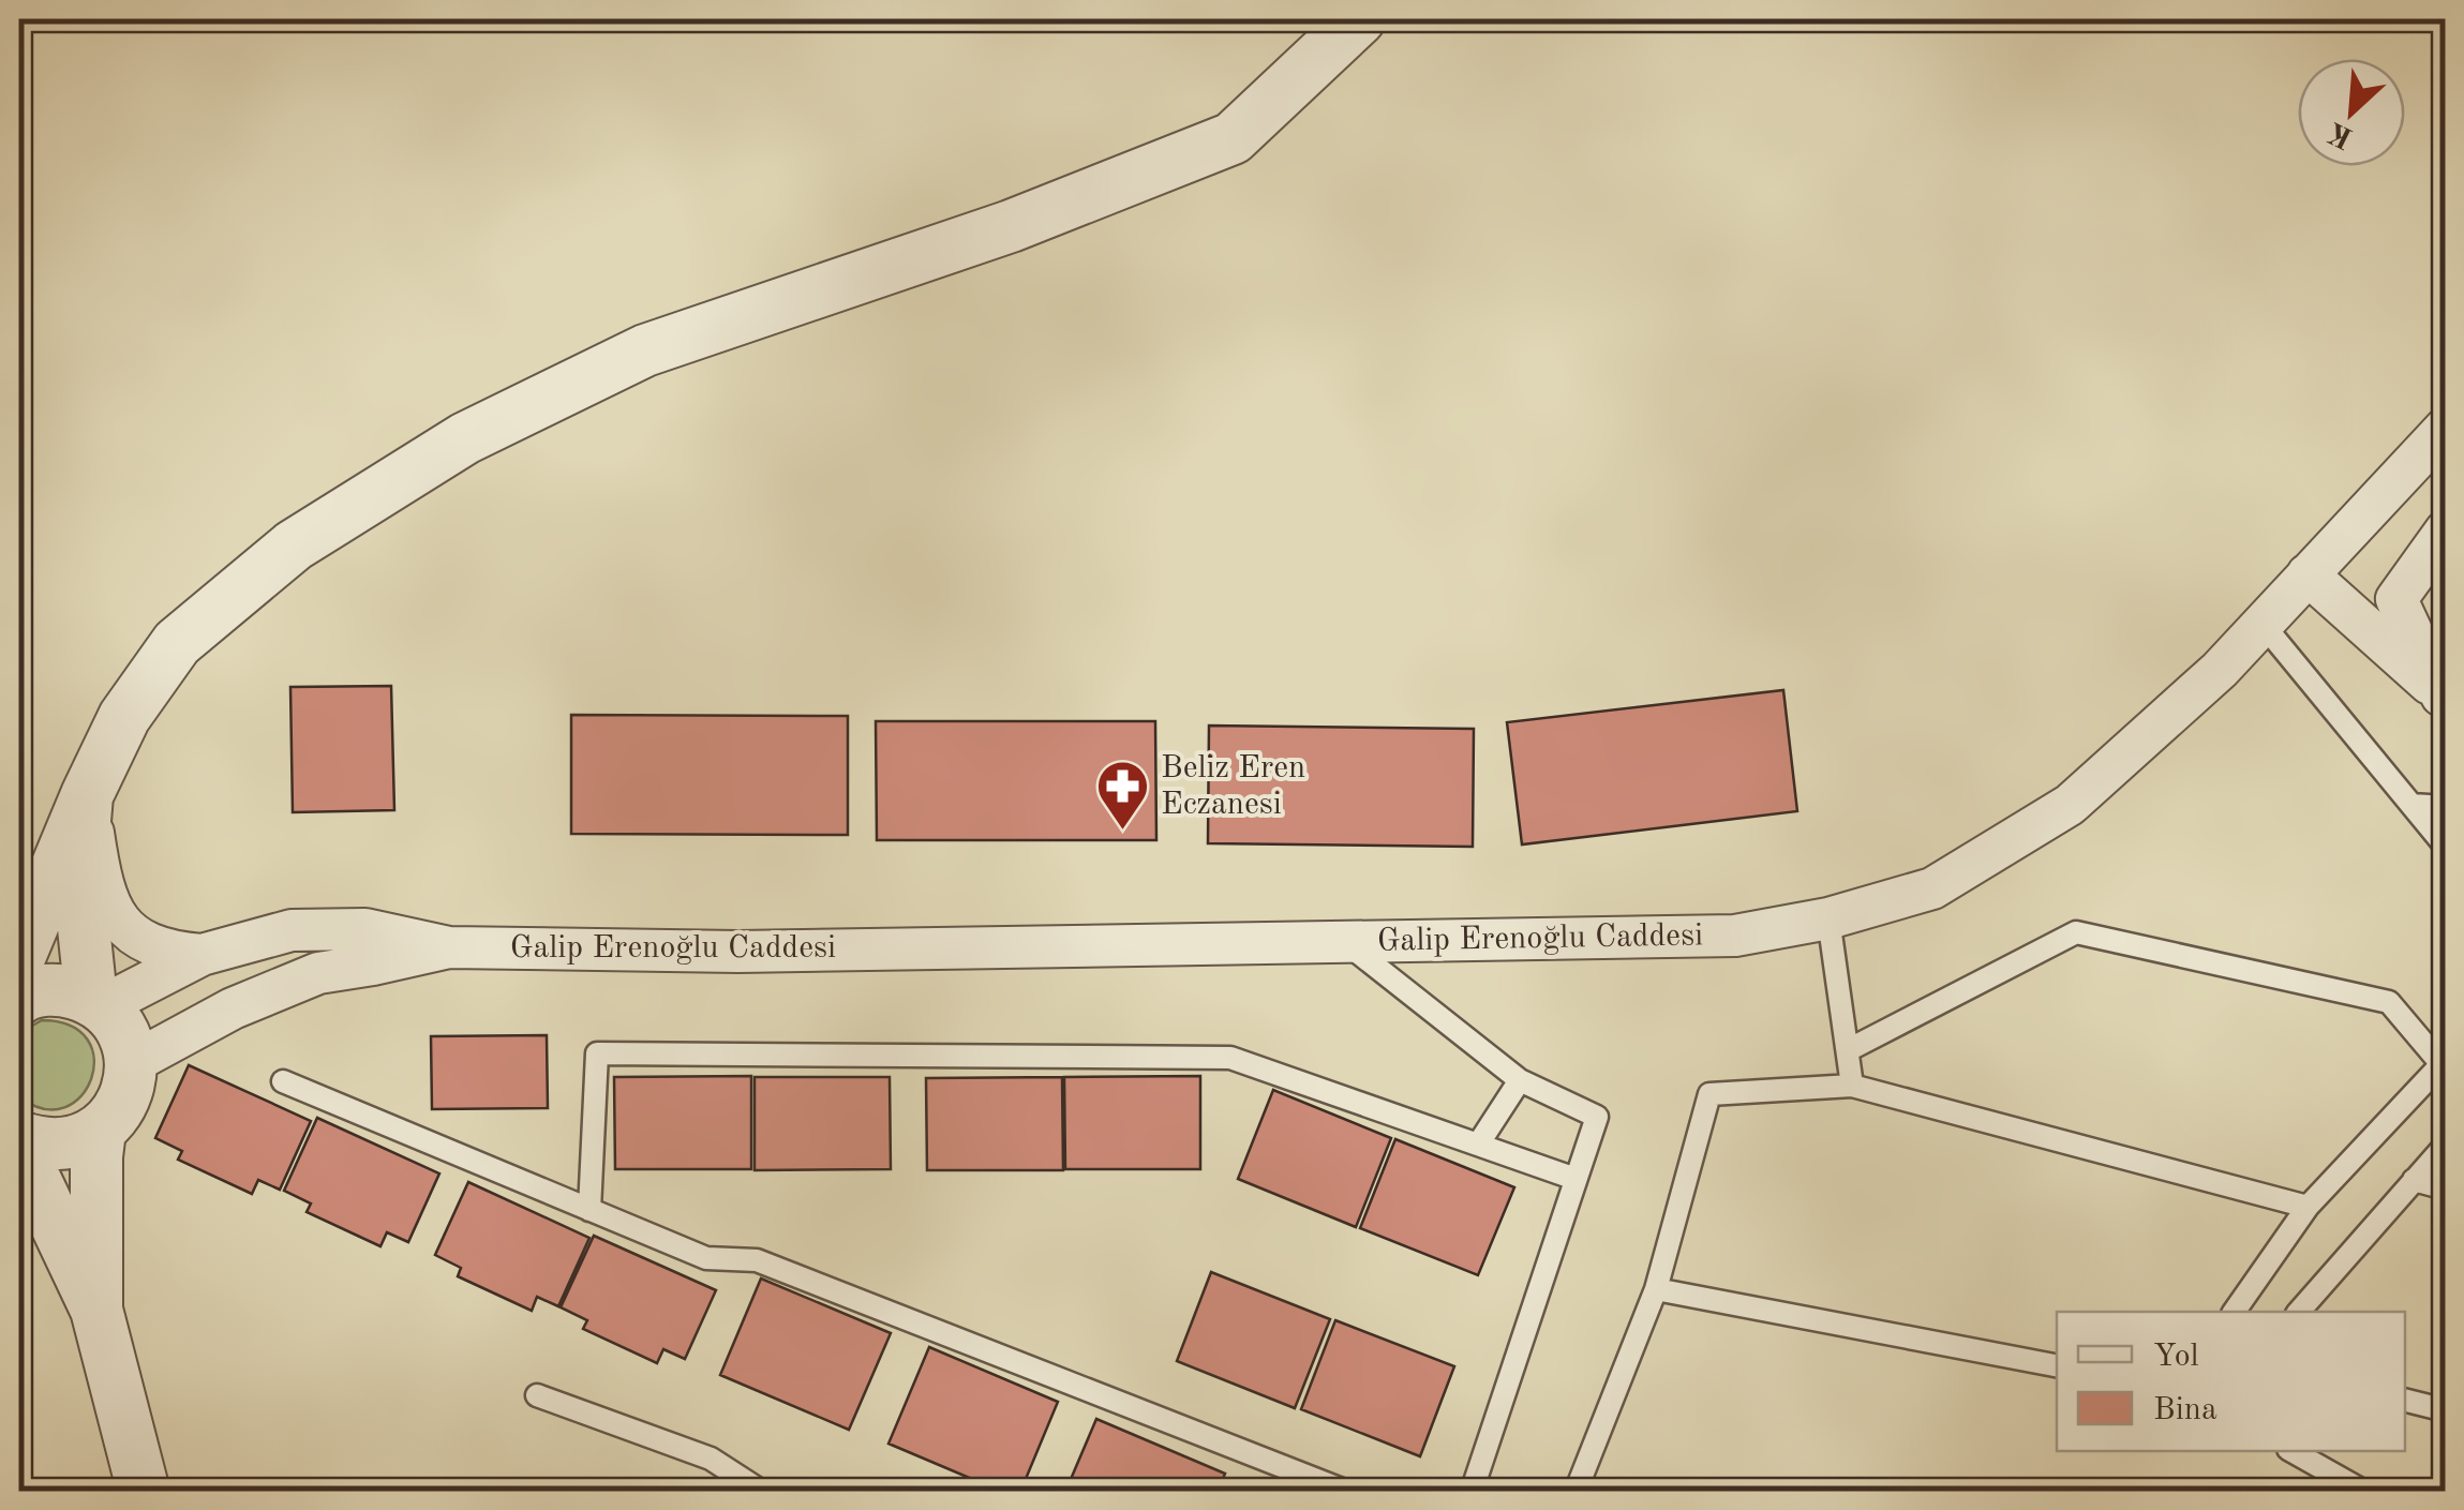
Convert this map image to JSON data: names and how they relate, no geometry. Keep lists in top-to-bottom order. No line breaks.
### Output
{"streets":{"street":["Galip Erenoğlu Caddesi"]},"places":{"pharmacy":["Beliz Eren Eczanesi"]},"legend":["Yol","Bina"],"north":"bottom left"}
